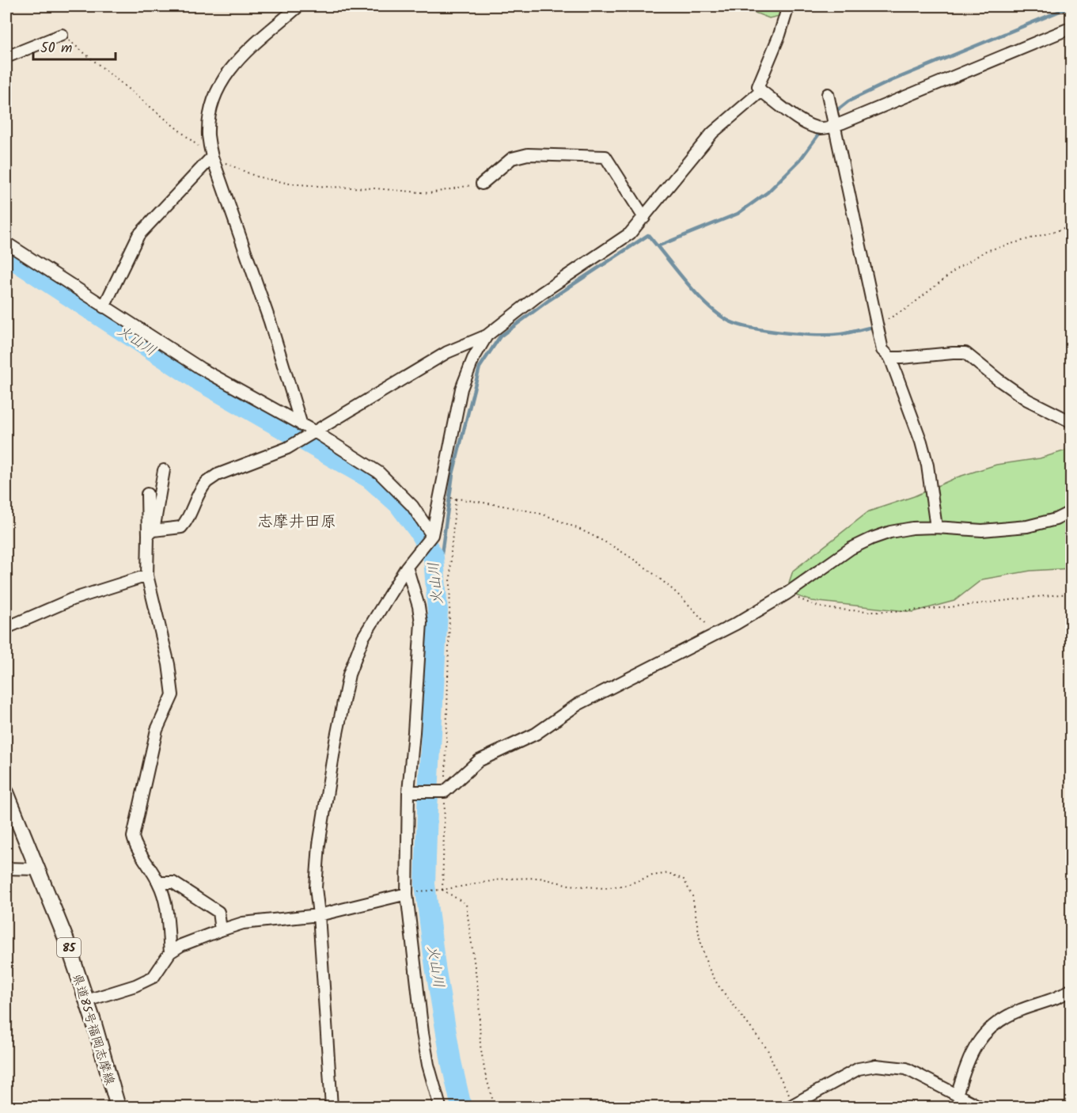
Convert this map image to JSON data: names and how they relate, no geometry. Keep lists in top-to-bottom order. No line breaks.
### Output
{"streets":{"main road":["85","県道85号福岡志摩線"]},"districts":["志摩井田原"],"water":["火山川"],"scale_bar":"50 m"}
